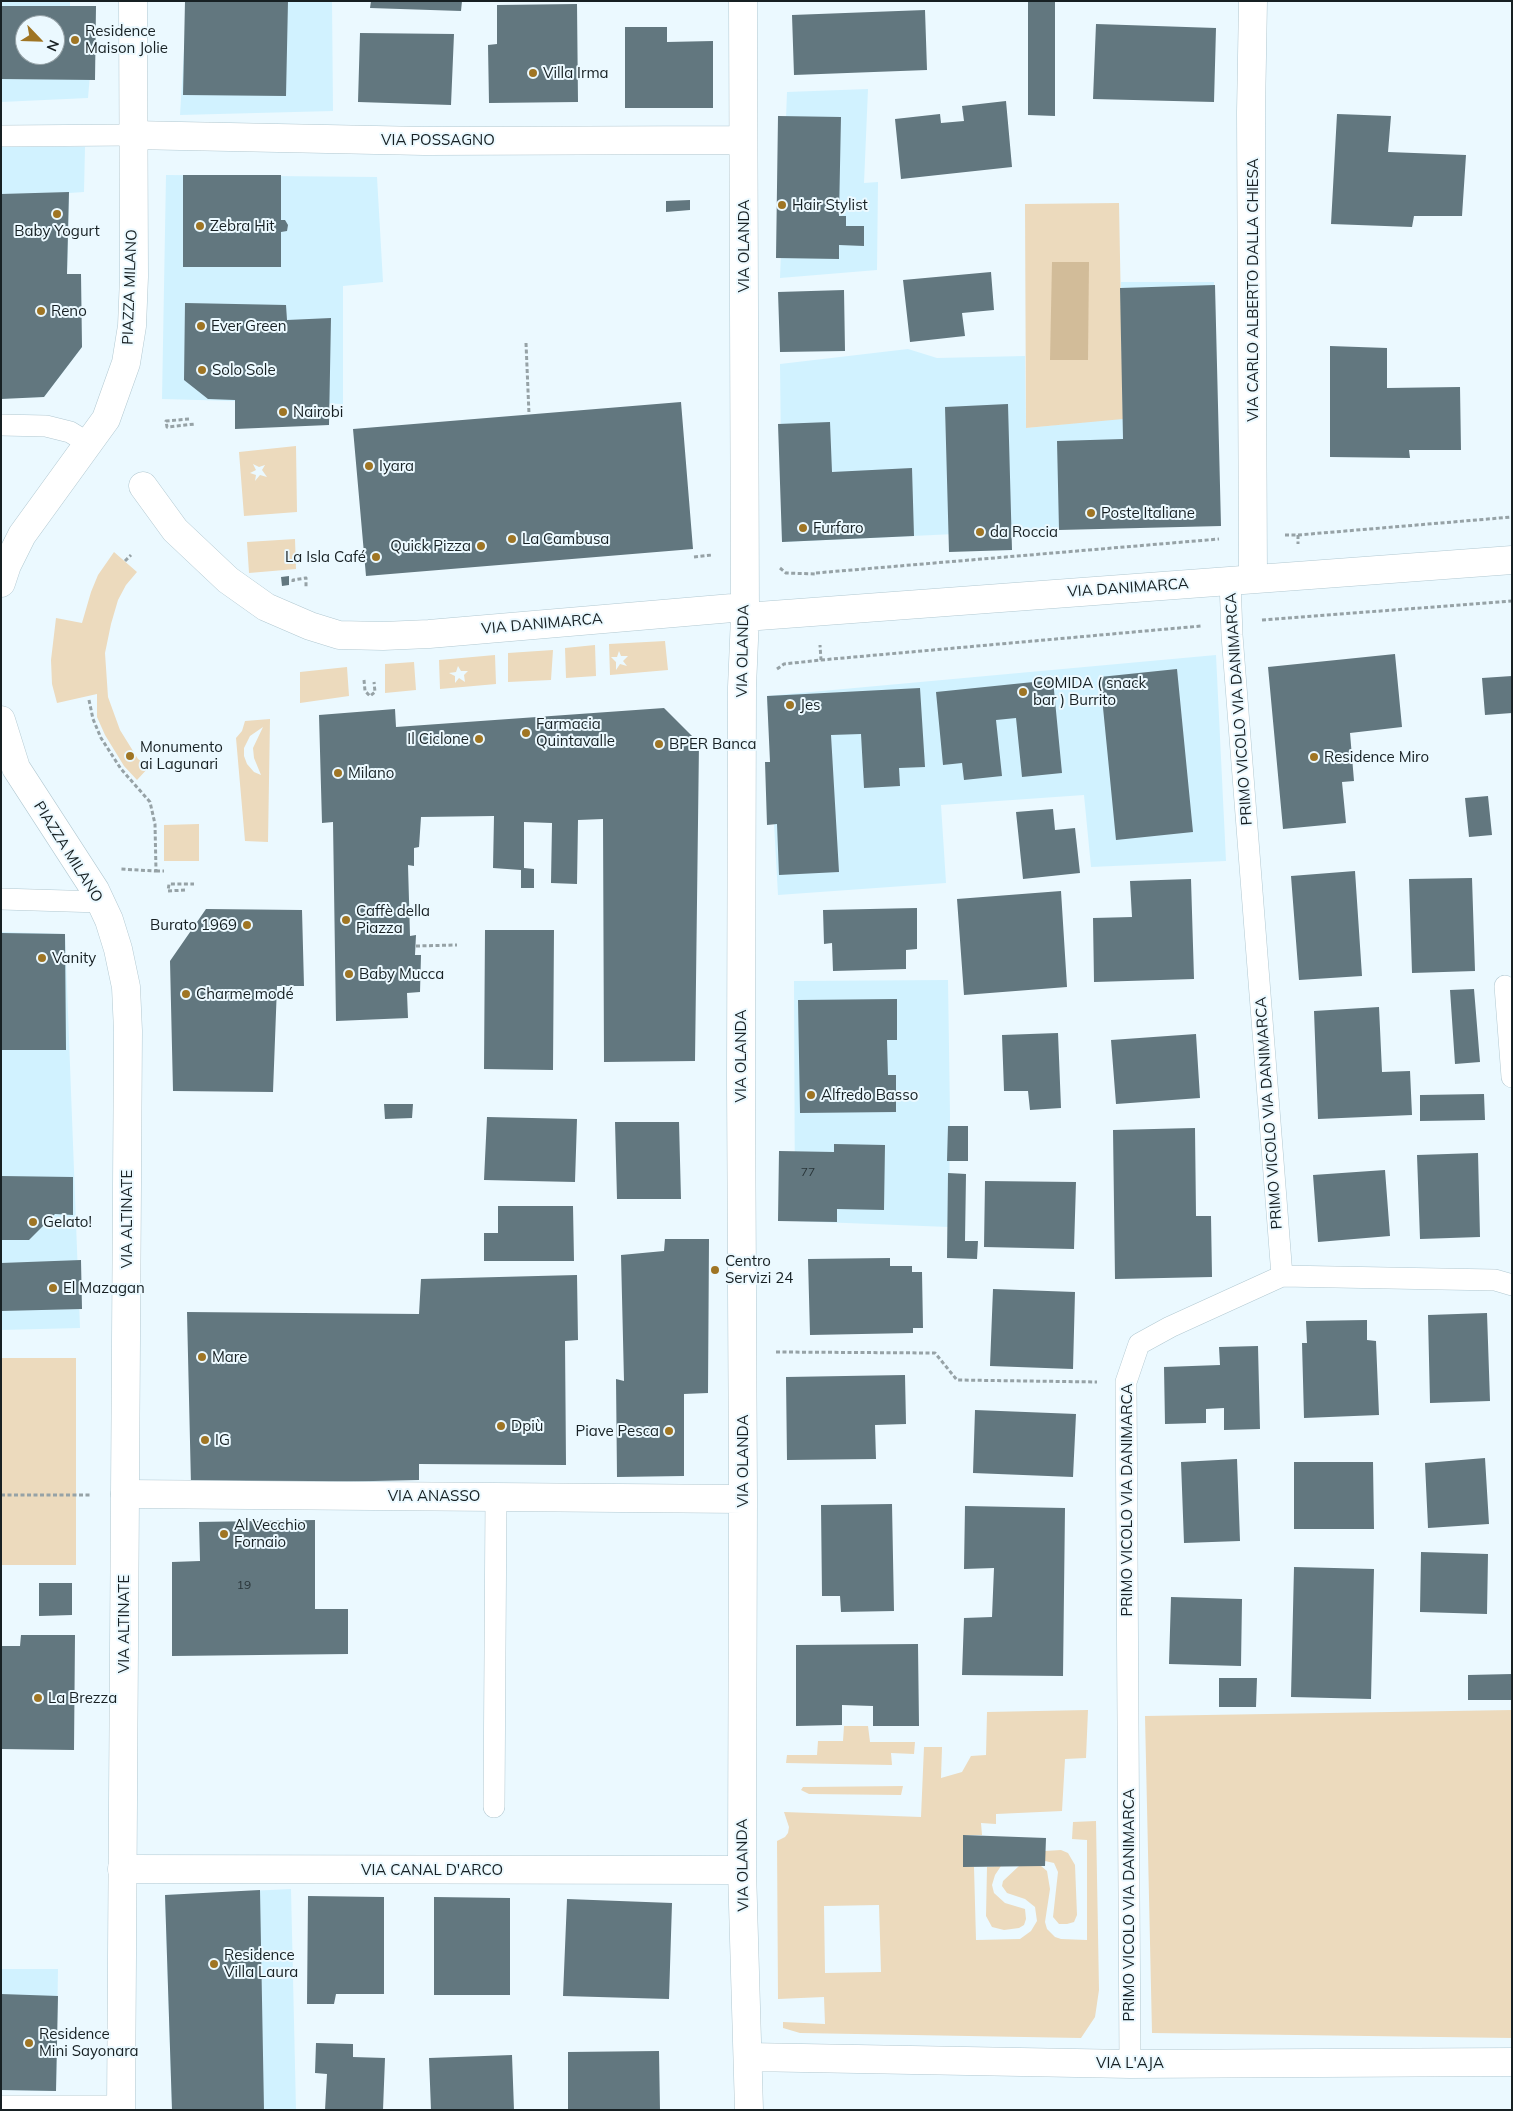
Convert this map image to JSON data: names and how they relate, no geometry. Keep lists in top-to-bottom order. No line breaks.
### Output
{"streets":{"street":["VIA POSSAGNO","VIA OLANDA","PIAZZA MILANO","VIA CARLO ALBERTO DALLA CHIESA","VIA DANIMARCA","VIA ALTINATE","VIA ANASSO","VIA CANAL D'ARCO","VIA L'AJA"],"lane":["PRIMO VICOLO VIA DANIMARCA"]},"crossings":[["VIA POSSAGNO","VIA OLANDA"],["VIA POSSAGNO","PIAZZA MILANO"],["VIA OLANDA","VIA DANIMARCA"],["VIA OLANDA","VIA ANASSO"],["VIA OLANDA","VIA CANAL D'ARCO"],["VIA OLANDA","VIA L'AJA"],["PIAZZA MILANO","VIA ALTINATE"],["VIA CARLO ALBERTO DALLA CHIESA","VIA DANIMARCA"],["VIA CARLO ALBERTO DALLA CHIESA","PRIMO VICOLO VIA DANIMARCA"],["VIA DANIMARCA","PRIMO VICOLO VIA DANIMARCA"],["PRIMO VICOLO VIA DANIMARCA","VIA L'AJA"],["VIA ALTINATE","VIA ANASSO"],["VIA ALTINATE","VIA CANAL D'ARCO"]],"places":["Residence Maison Jolie","Villa Irma","Hair Stylist","Baby Yogurt","Zebra Hit","Reno","Ever Green","Solo Sole","Nairobi","Iyara","Poste Italiane","Furfaro","da Roccia","La Cambusa","Quick Pizza","La Isla Café","COMIDA ( snack bar ) Burrito","Jes","Farmacia Quintavalle","Il Ciclone","BPER Banca","Monumento ai Lagunari","Residence Miro","Milano","Caffè della Piazza","Burato 1969","Vanity","Baby Mucca","Charme modé","Alfredo Basso","Gelato!","Centro Servizi 24","El Mazagan","Mare","Dpiù","Piave Pesca","IG","Al Vecchio Fornaio","La Brezza","Residence Villa Laura","Residence Mini Sayonara"],"house_numbers":["77","19"],"north":"bottom right"}
